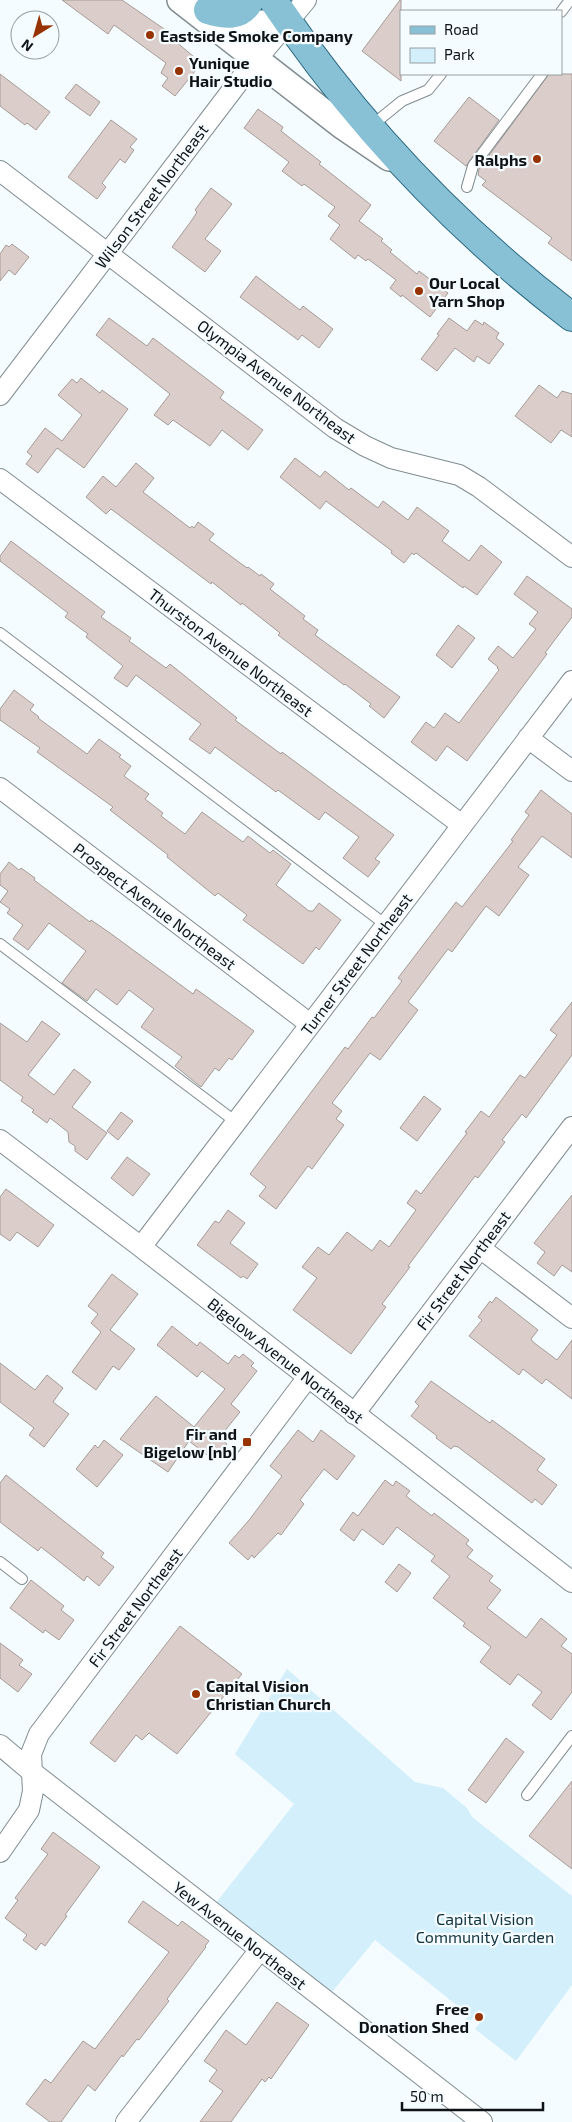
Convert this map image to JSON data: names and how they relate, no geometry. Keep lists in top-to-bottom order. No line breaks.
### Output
{"streets":{"street":["Wilson Street Northeast","Olympia Avenue Northeast","Thurston Avenue Northeast","Prospect Avenue Northeast","Turner Street Northeast","Fir Street Northeast","Bigelow Avenue Northeast","Yew Avenue Northeast"]},"crossings":[["Wilson Street Northeast","Olympia Avenue Northeast"],["Thurston Avenue Northeast","Turner Street Northeast"],["Prospect Avenue Northeast","Turner Street Northeast"],["Turner Street Northeast","Bigelow Avenue Northeast"],["Fir Street Northeast","Bigelow Avenue Northeast"],["Fir Street Northeast","Yew Avenue Northeast"]],"parks":["Capital Vision Community Garden"],"places":{"other":["Eastside Smoke Company","Yunique Hair Studio","Ralphs","Our Local Yarn Shop","Capital Vision Christian Church","Free Donation Shed"],"transit":["Fir and Bigelow [nb]"]},"legend":["Road","Park"],"scale_bar":"50 m","north":"bottom left"}
